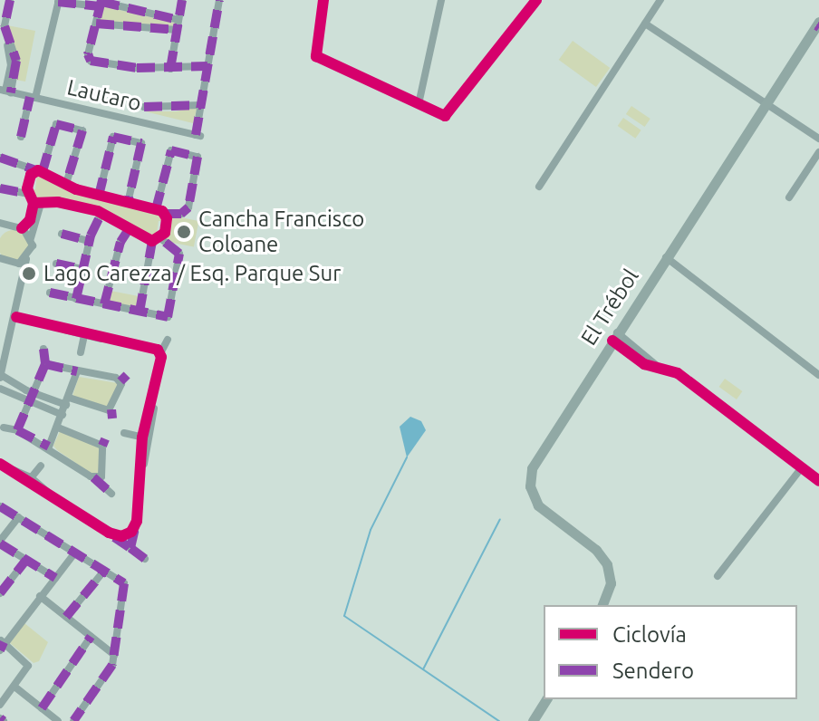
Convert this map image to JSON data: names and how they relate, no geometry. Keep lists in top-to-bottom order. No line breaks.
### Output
{"streets":{"main road":["El Trébol"],"street":["Lautaro"]},"places":["Cancha Francisco Coloane","Lago Carezza / Esq. Parque Sur"],"legend":["Ciclovía","Sendero"]}
